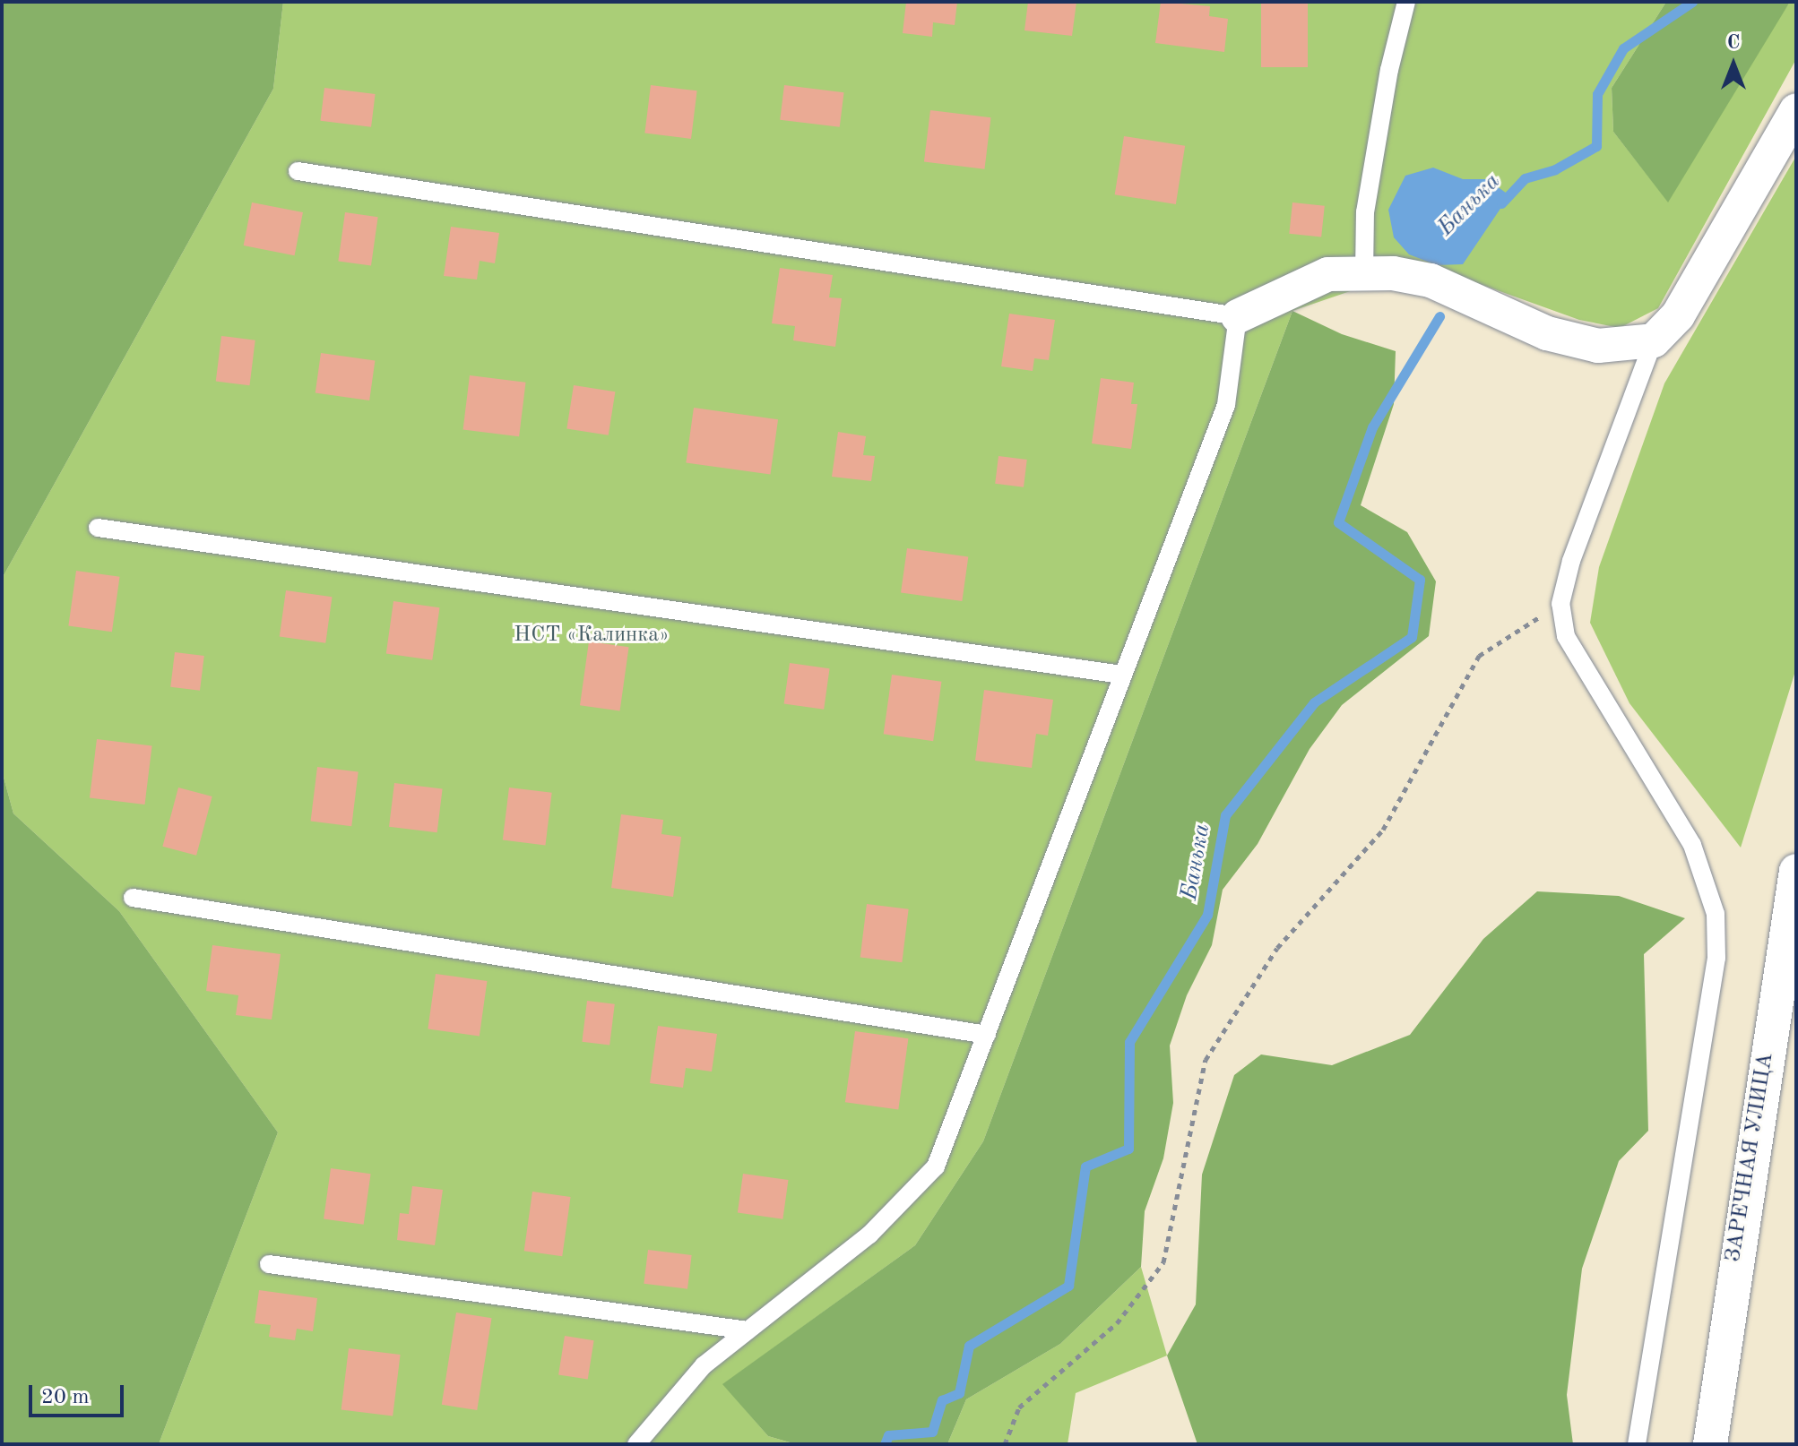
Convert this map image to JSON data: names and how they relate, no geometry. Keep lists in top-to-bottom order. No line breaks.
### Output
{"streets":{"street":["ЗАРЕЧНАЯ УЛИЦА"]},"water":["Банька"],"parks":["НСТ «Калинка»"],"scale_bar":"20 m","north":"top"}
